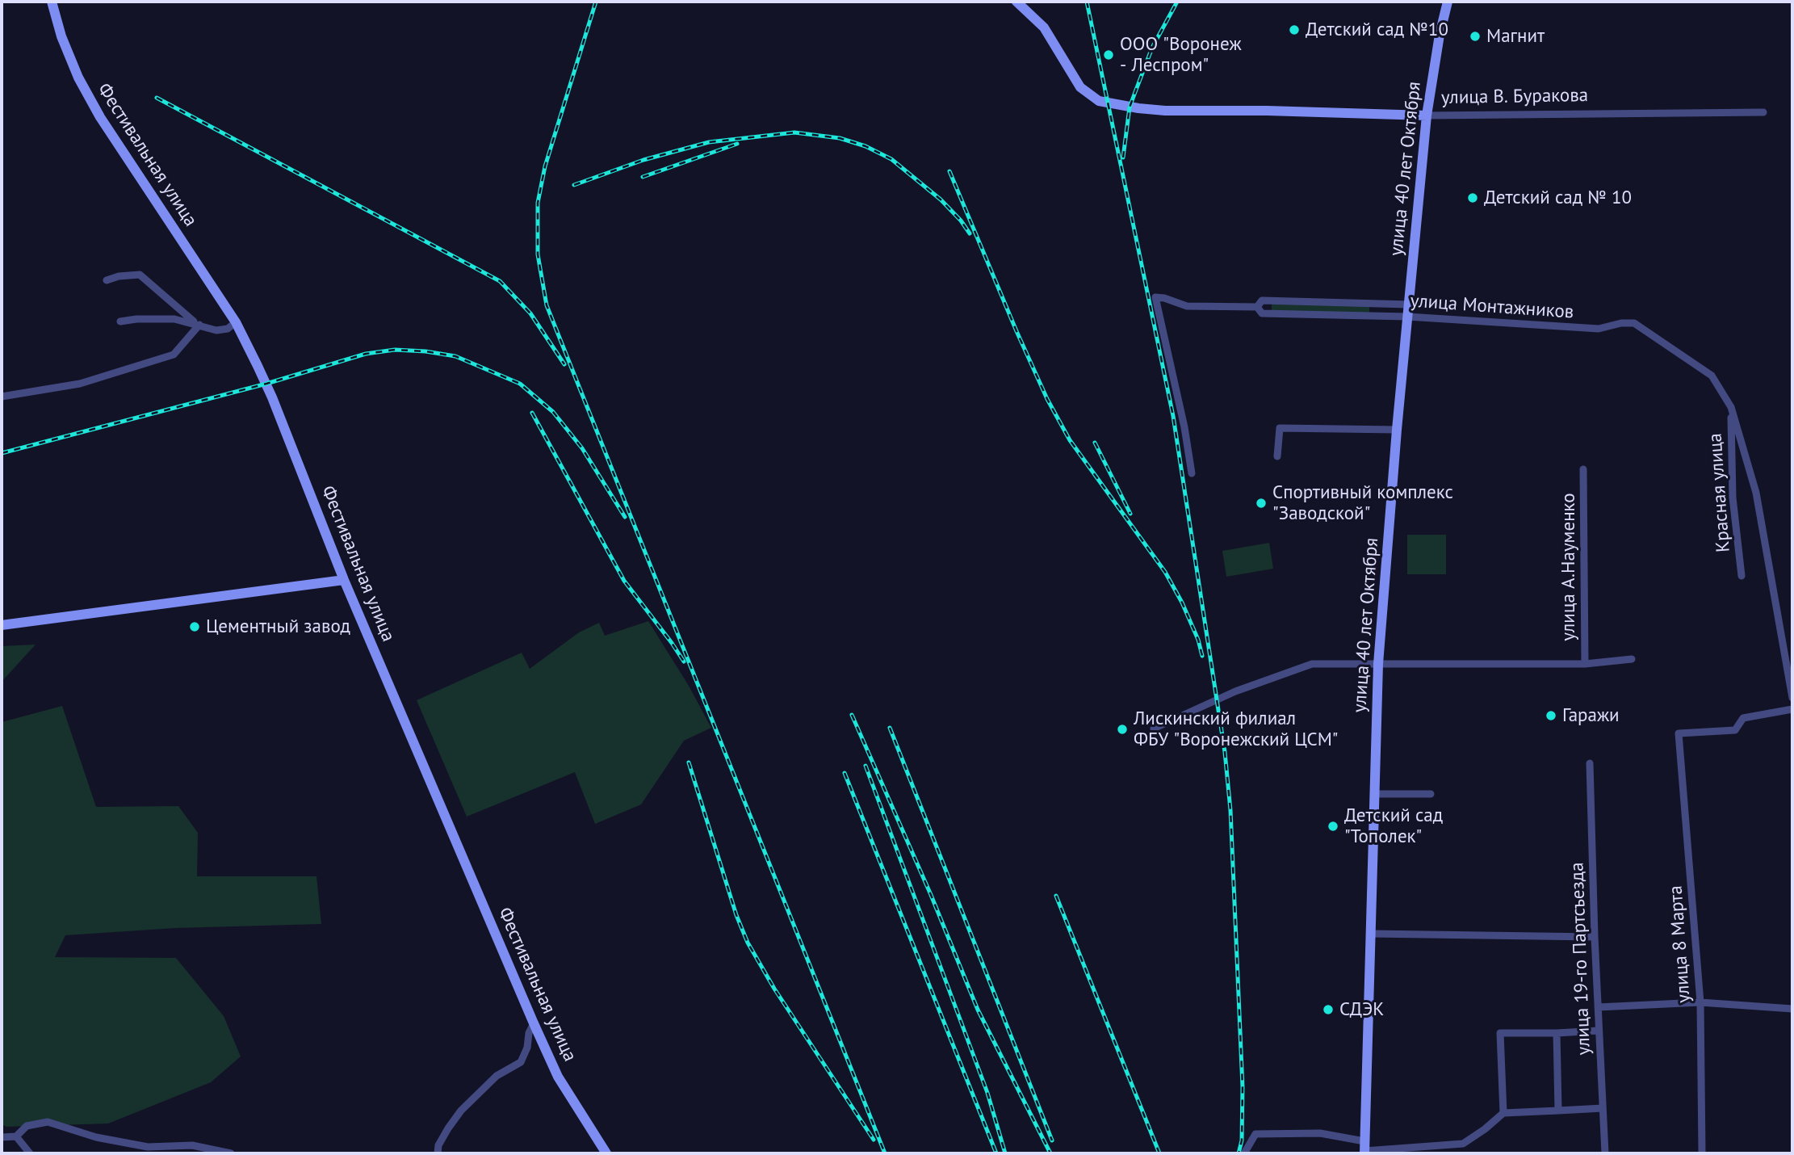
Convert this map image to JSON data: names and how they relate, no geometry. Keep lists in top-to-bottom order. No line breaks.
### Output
{"streets":{"main road":["улица В. Буракова","Фестивальная улица","улица 40 лет Октября"],"street":["улица Монтажников","Красная улица","улица А.Науменко","улица 8 Марта","улица 19-го Партсъезда"]},"crossings":[["улица В. Буракова","улица 40 лет Октября"],["улица 40 лет Октября","улица Монтажников"],["улица Монтажников","Красная улица"]],"places":["Детский сад №10","Магнит","ООО \"Воронеж - Леспром\"","Детский сад № 10","Спортивный комплекс \"Заводской\"","Цементный завод","Гаражи","Лискинский филиал ФБУ \"Воронежский ЦСМ\"","Детский сад \"Тополек\"","СДЭК"]}
